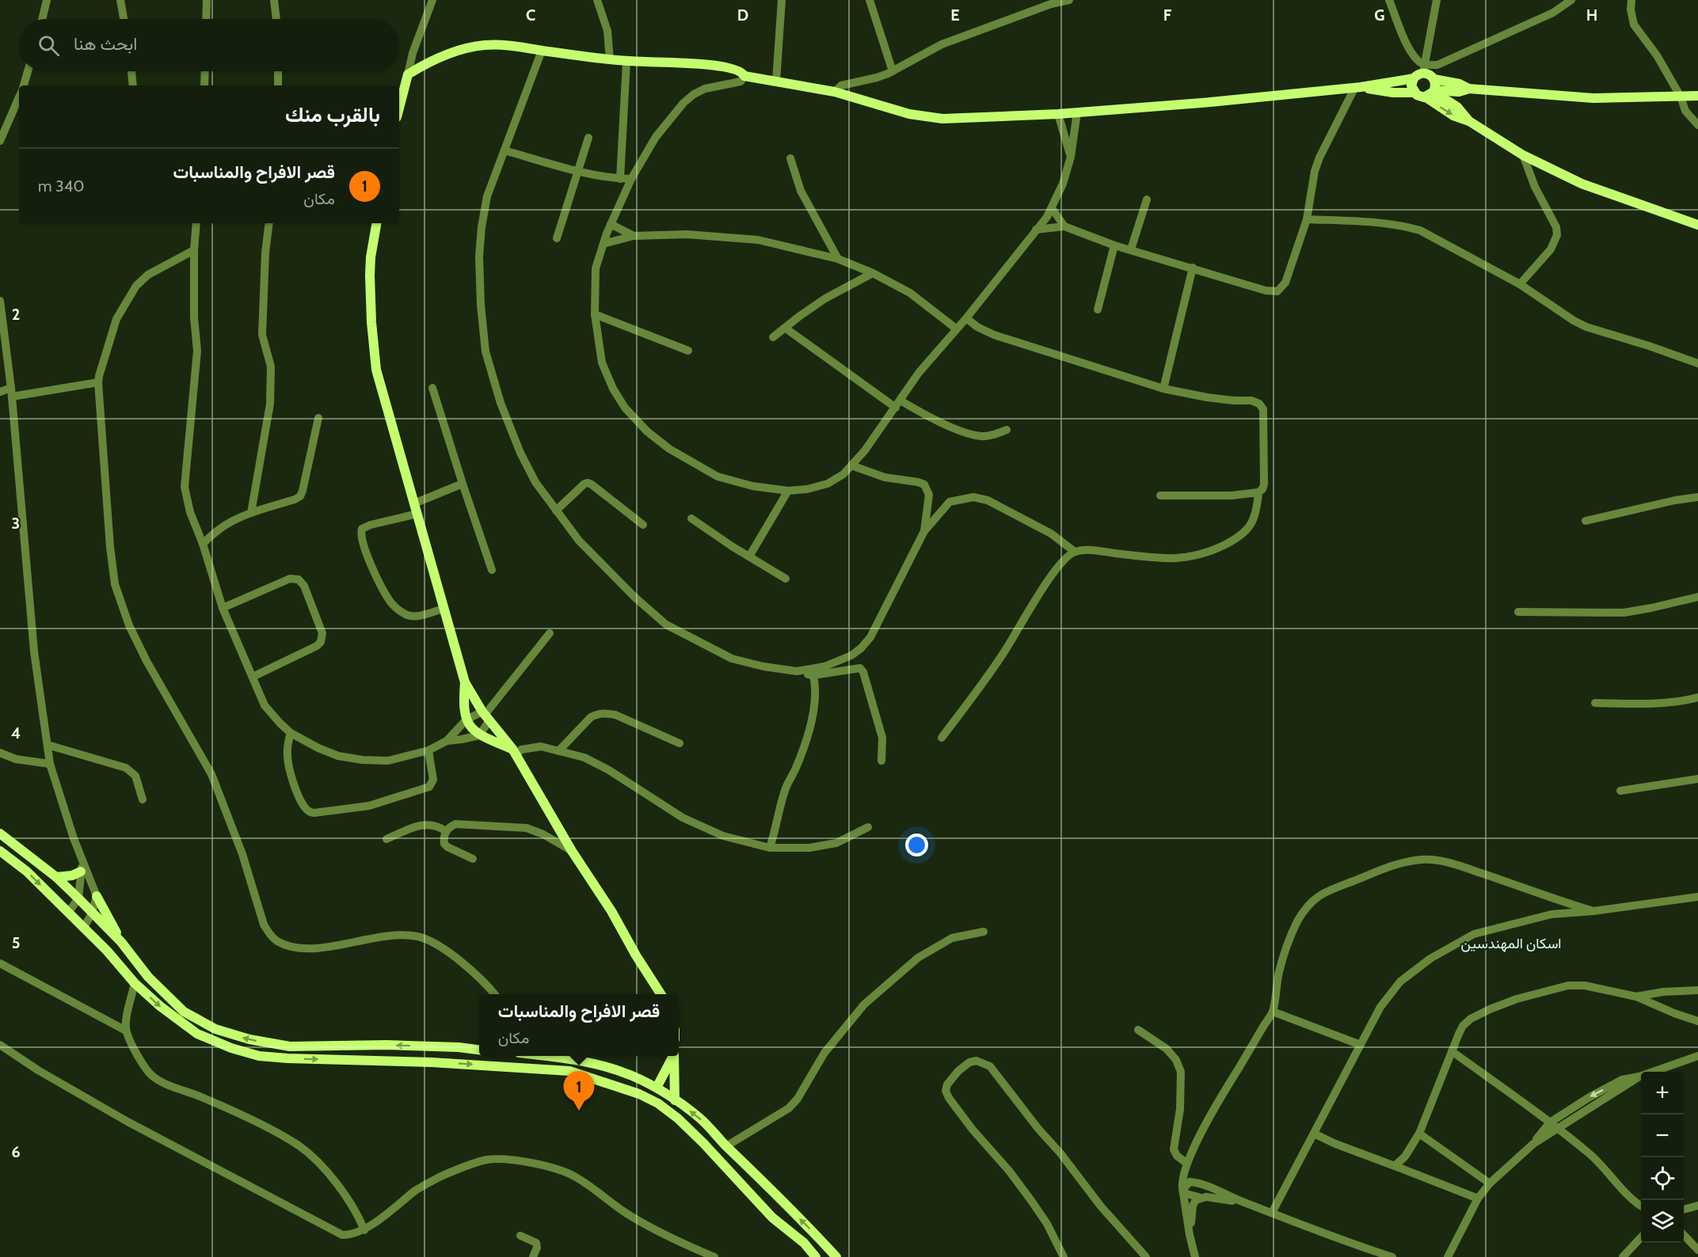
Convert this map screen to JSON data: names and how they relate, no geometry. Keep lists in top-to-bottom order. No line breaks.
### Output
{"districts":["اسكان المهندسين"],"page":{"search":"ابحث هنا","heading":"بالقرب منك","list":[{"mark":"1","name":"قصر الافراح والمناسبات","note":"مكان","value":"340 m"}],"popup":["قصر الافراح والمناسبات","مكان"],"pins":"1","map_buttons":["+","−"]},"grid":{"columns":["C","D","E","F","G","H"],"rows":["2","3","4","5","6"]}}
